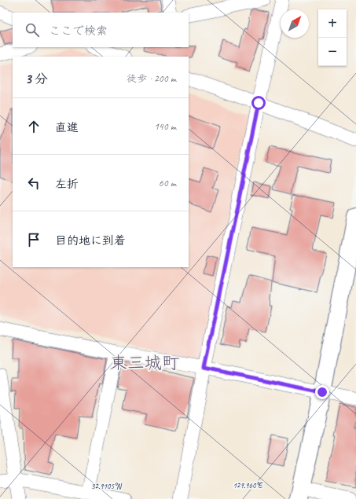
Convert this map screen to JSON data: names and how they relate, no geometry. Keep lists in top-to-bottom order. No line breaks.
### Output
{"districts":["東三城町"],"north":"top right","page":{"map_buttons":["+","−"],"search":"ここで検索","heading":["3 分","徒歩 · 200 m"],"list":[["直進","140 m"],["左折","60 m"],"目的地に到着"]},"coordinates":["129.960°E","32.9105°N"]}
